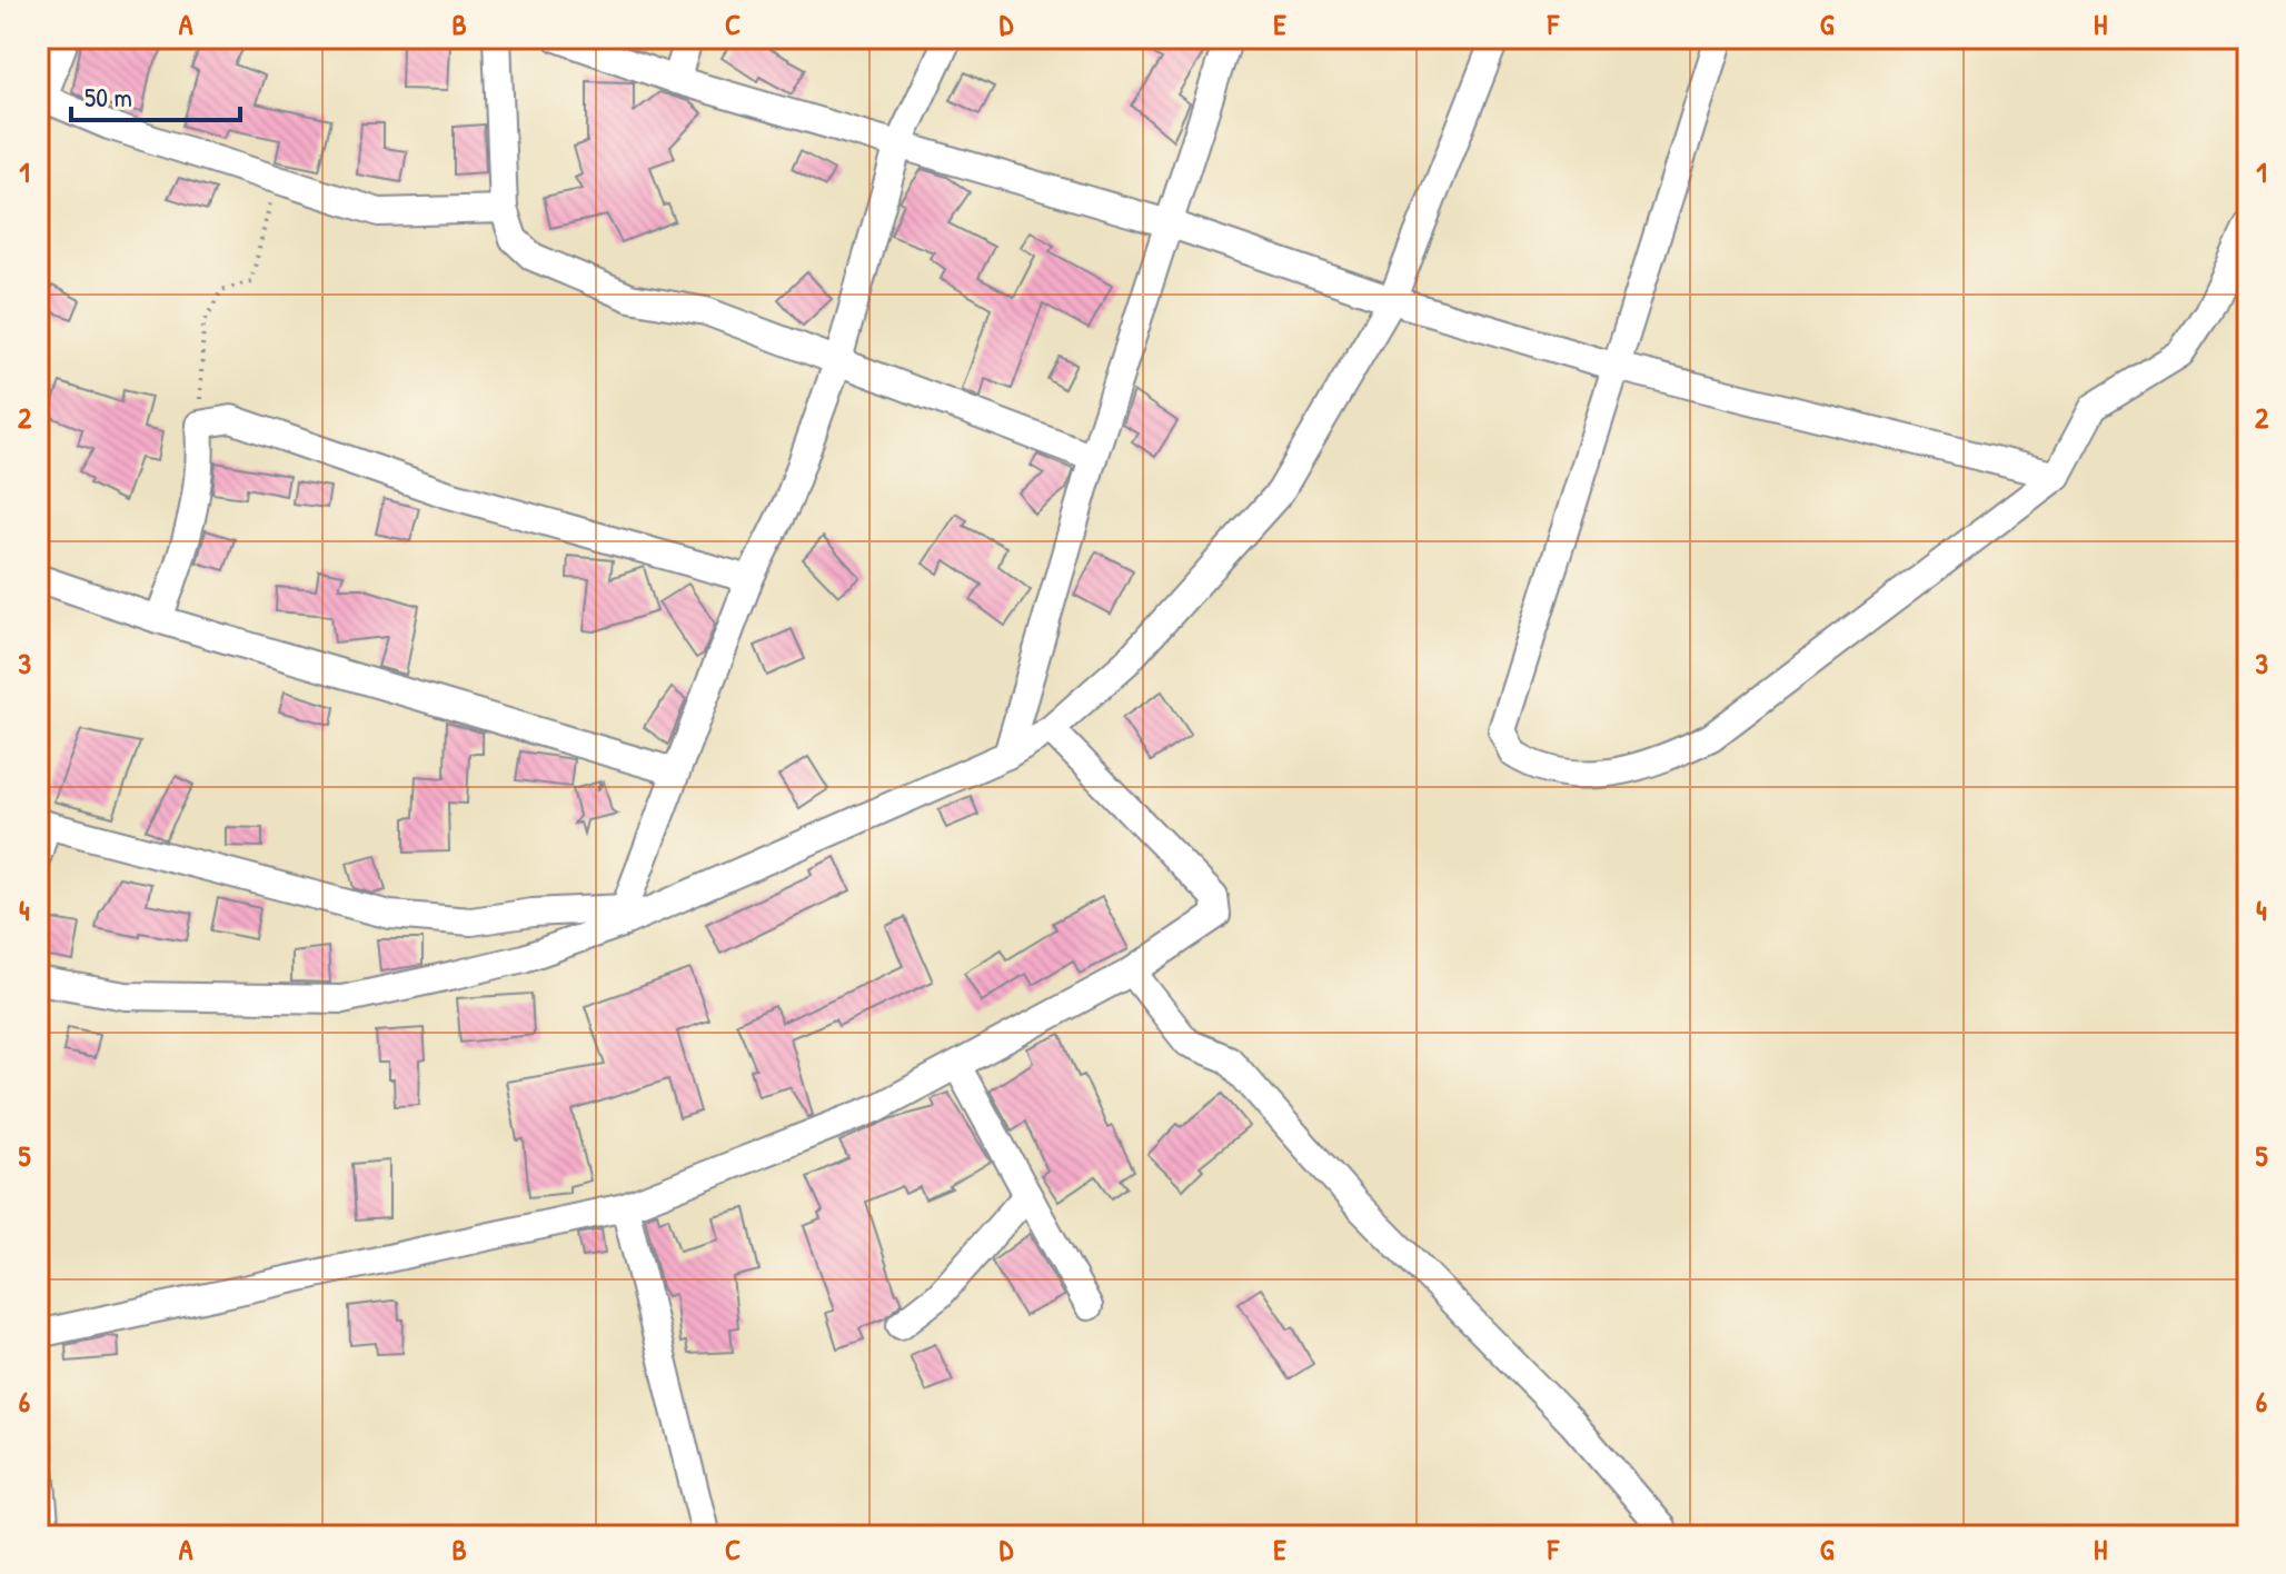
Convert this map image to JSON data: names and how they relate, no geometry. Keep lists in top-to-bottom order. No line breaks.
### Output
{"scale_bar":"50 m","grid":{"columns":["A","B","C","D","E","F","G","H"],"rows":["1","2","3","4","5","6"]}}
